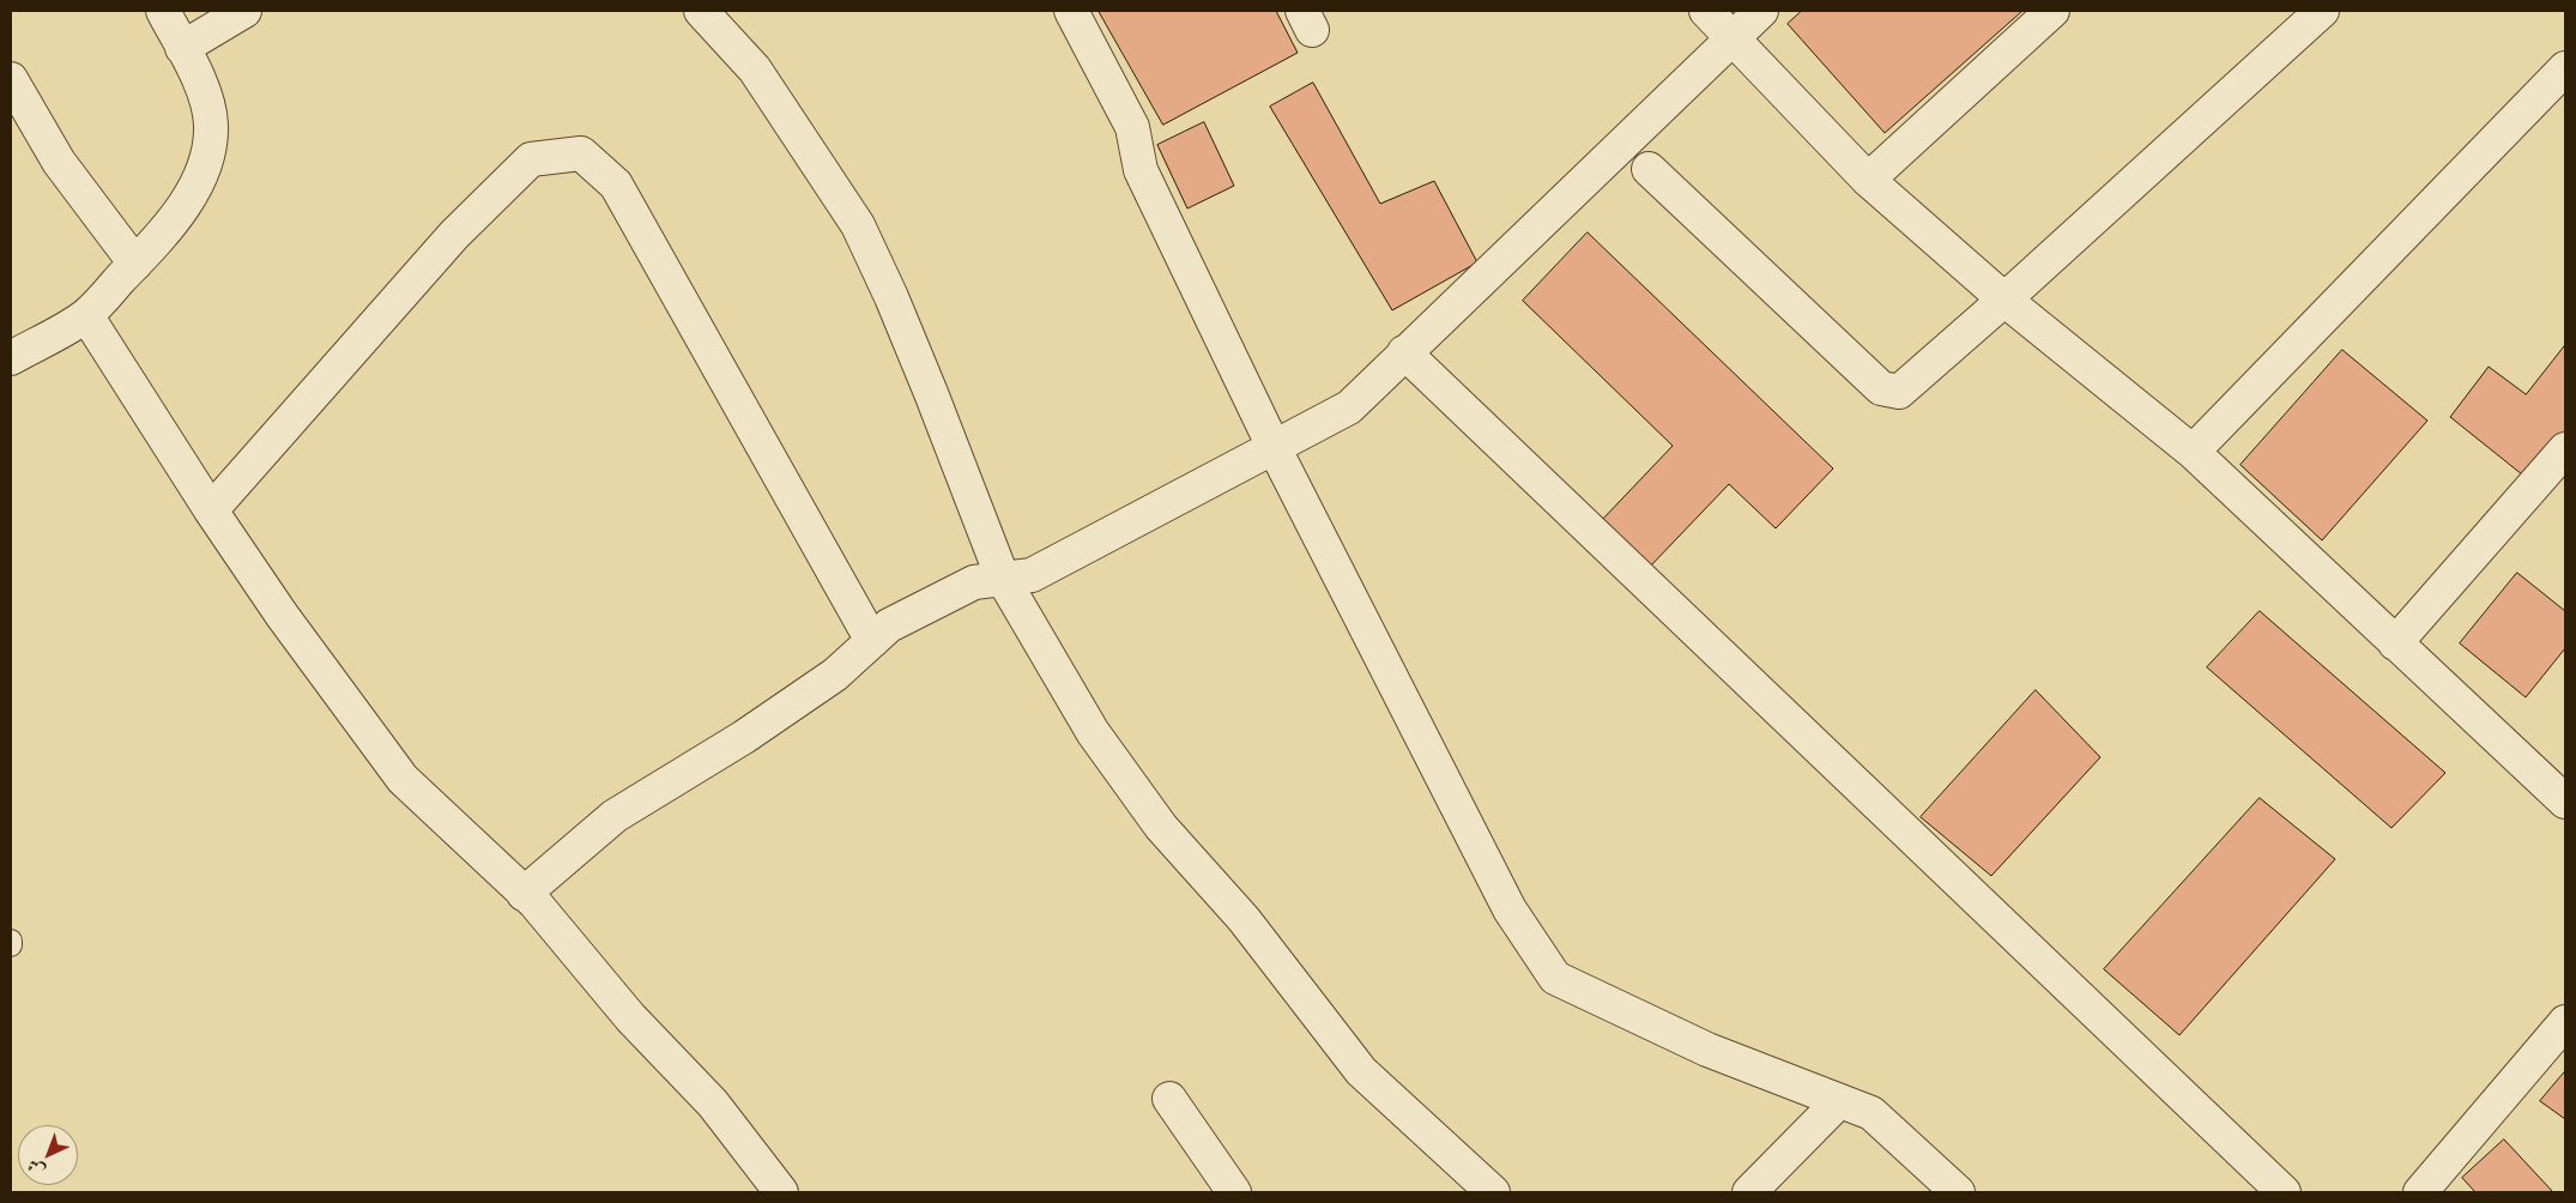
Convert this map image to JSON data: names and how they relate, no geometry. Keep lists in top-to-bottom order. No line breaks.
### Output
{"north":"bottom left"}
